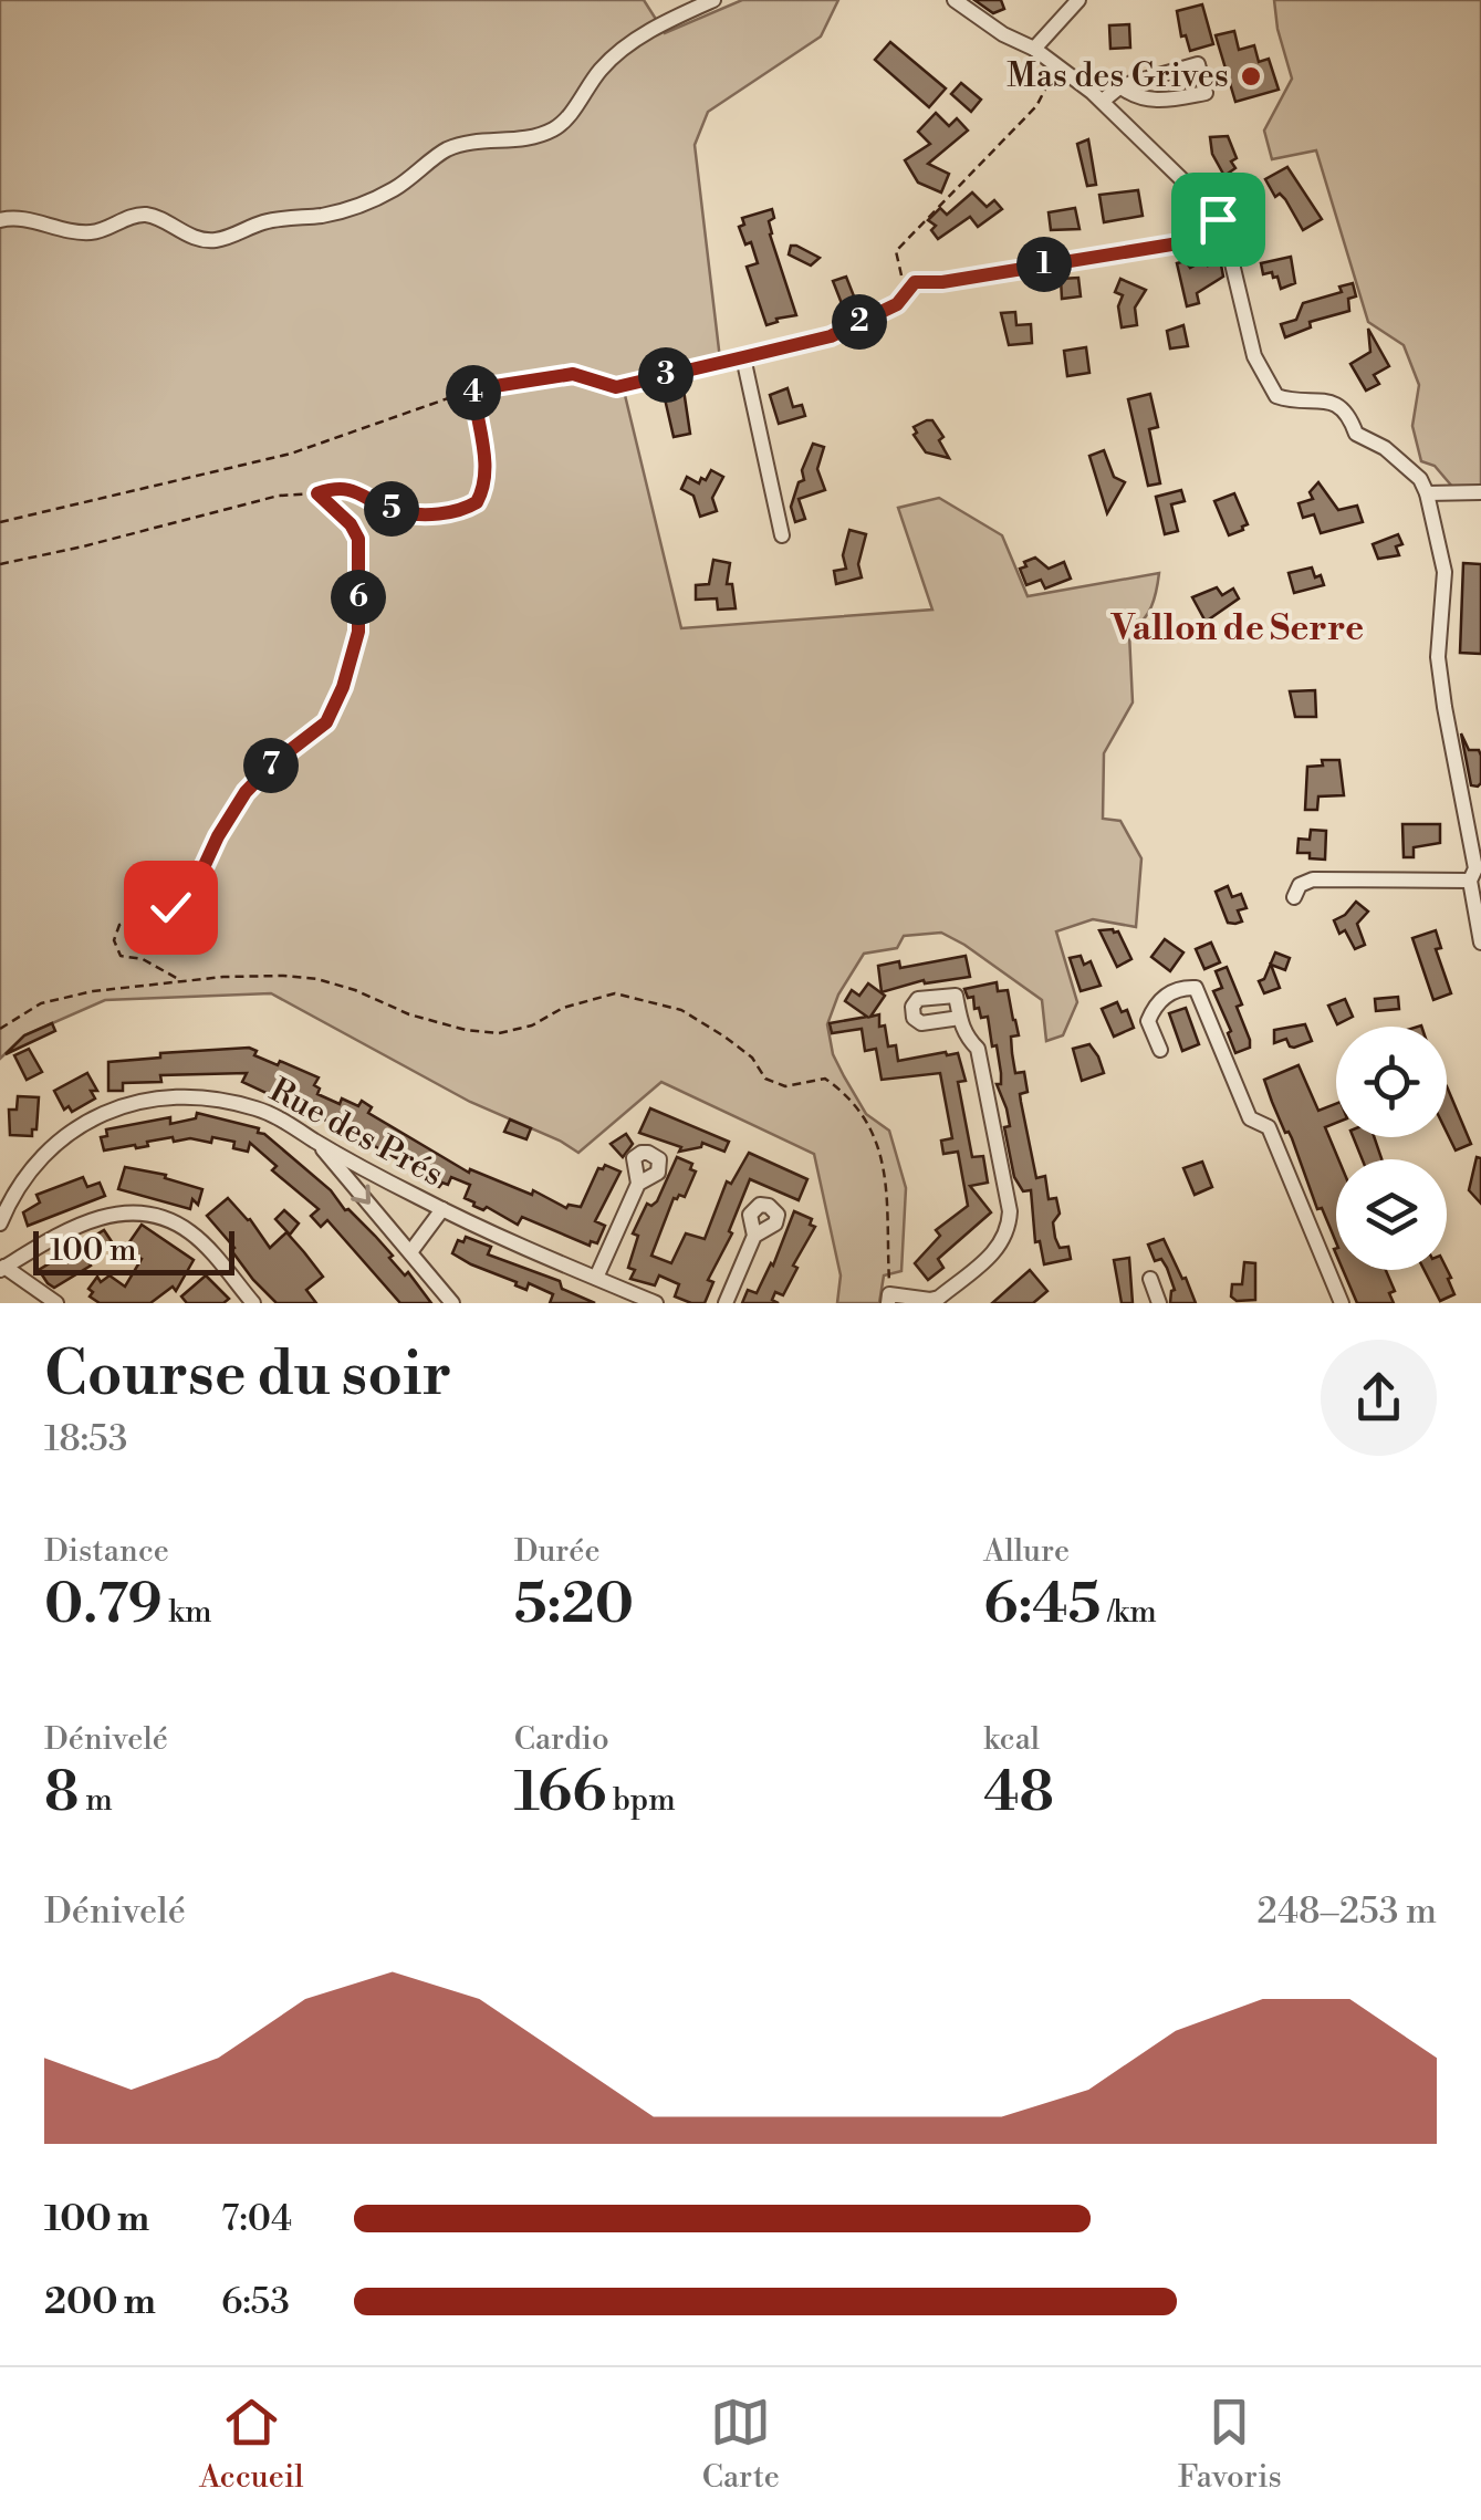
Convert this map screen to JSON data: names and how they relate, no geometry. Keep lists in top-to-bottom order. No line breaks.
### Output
{"streets":{"street":["Rue des Prés"]},"districts":["Vallon de Serre"],"places":["Mas des Grives"],"scale_bar":"100 m","page":{"pins":["1","2","3","4","5","6","7"],"scale":"100 m","heading":["Course du soir","18:53"],"stats":[["Distance","0.79 km"],["Durée","5:20"],["Allure","6:45 /km"],["Dénivelé","8 m"],["Cardio","166 bpm"],["kcal","48"]],"chart":["Dénivelé","248–253 m"],"list":[{"name":"100 m","note":"7:04"},{"name":"200 m","note":"6:53"}],"tabs":["Accueil","Carte","Favoris"]}}
